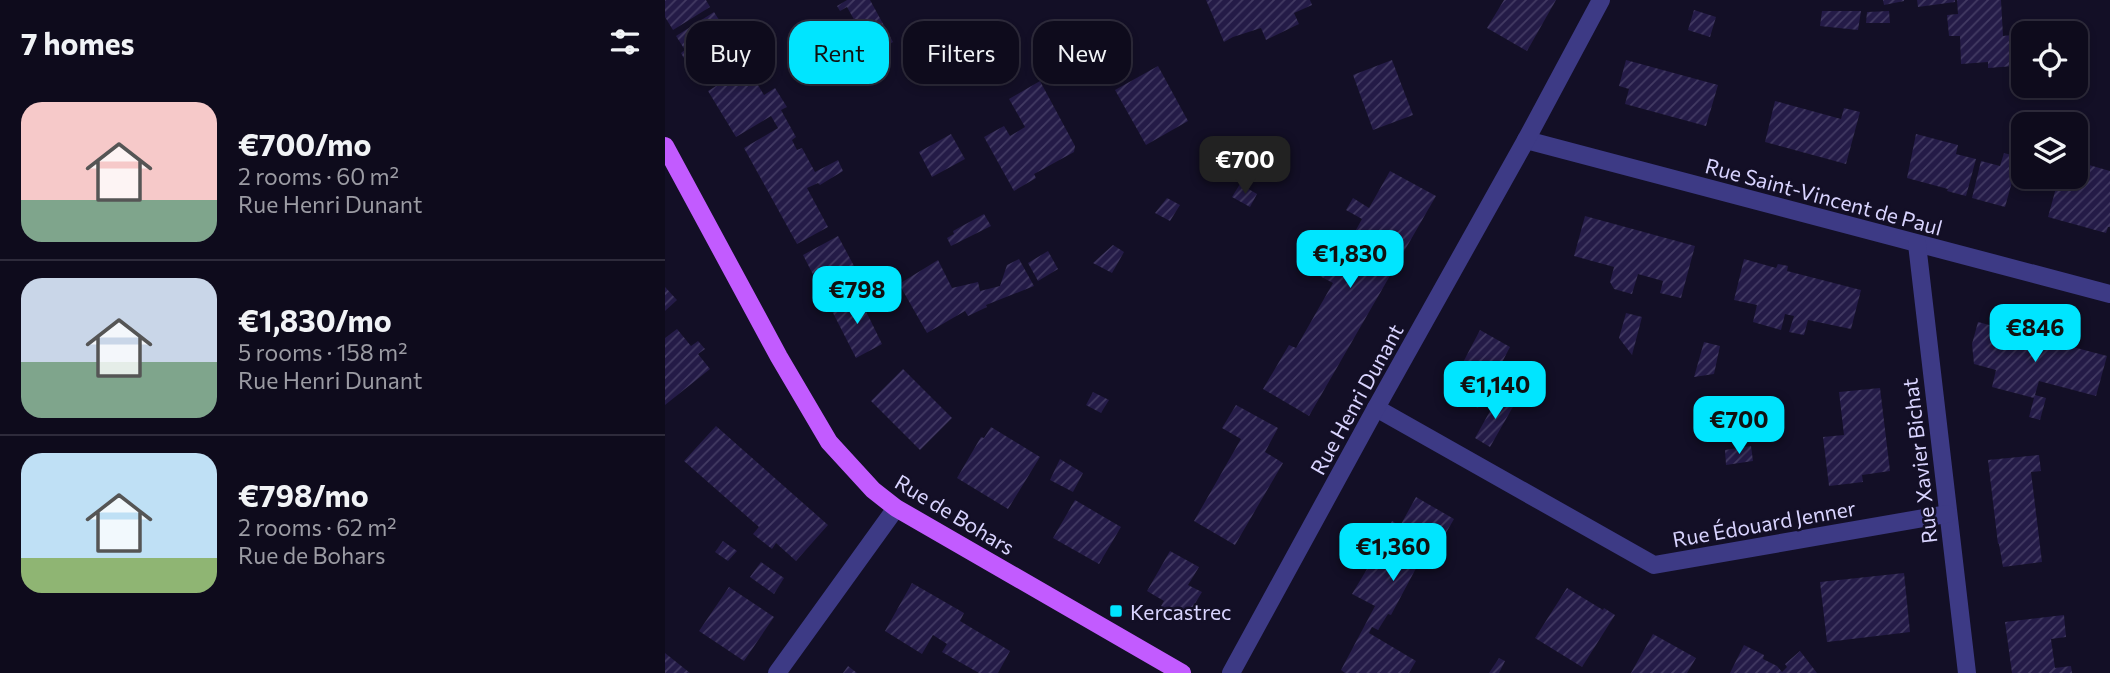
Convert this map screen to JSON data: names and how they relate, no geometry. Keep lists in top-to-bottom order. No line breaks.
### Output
{"streets":{"main road":["Rue de Bohars"],"street":["Rue Saint-Vincent de Paul","Rue Henri Dunant","Rue Xavier Bichat","Rue Édouard Jenner"]},"crossings":[["Rue Saint-Vincent de Paul","Rue Henri Dunant"],["Rue Saint-Vincent de Paul","Rue Xavier Bichat"],["Rue Henri Dunant","Rue Édouard Jenner"],["Rue Xavier Bichat","Rue Édouard Jenner"]],"places":{"transit":["Kercastrec"]},"page":{"heading":"7 homes","chip":["Buy","Rent","Filters","New"],"list":[{"name":"€700/mo","note":"2 rooms · 60 m² · Rue Henri Dunant"},{"name":"€1,830/mo","note":"5 rooms · 158 m² · Rue Henri Dunant"},{"name":"€798/mo","note":"2 rooms · 62 m² · Rue de Bohars"}],"price":["€700","€1,830","€798","€846","€1,140","€700","€1,360"]}}
